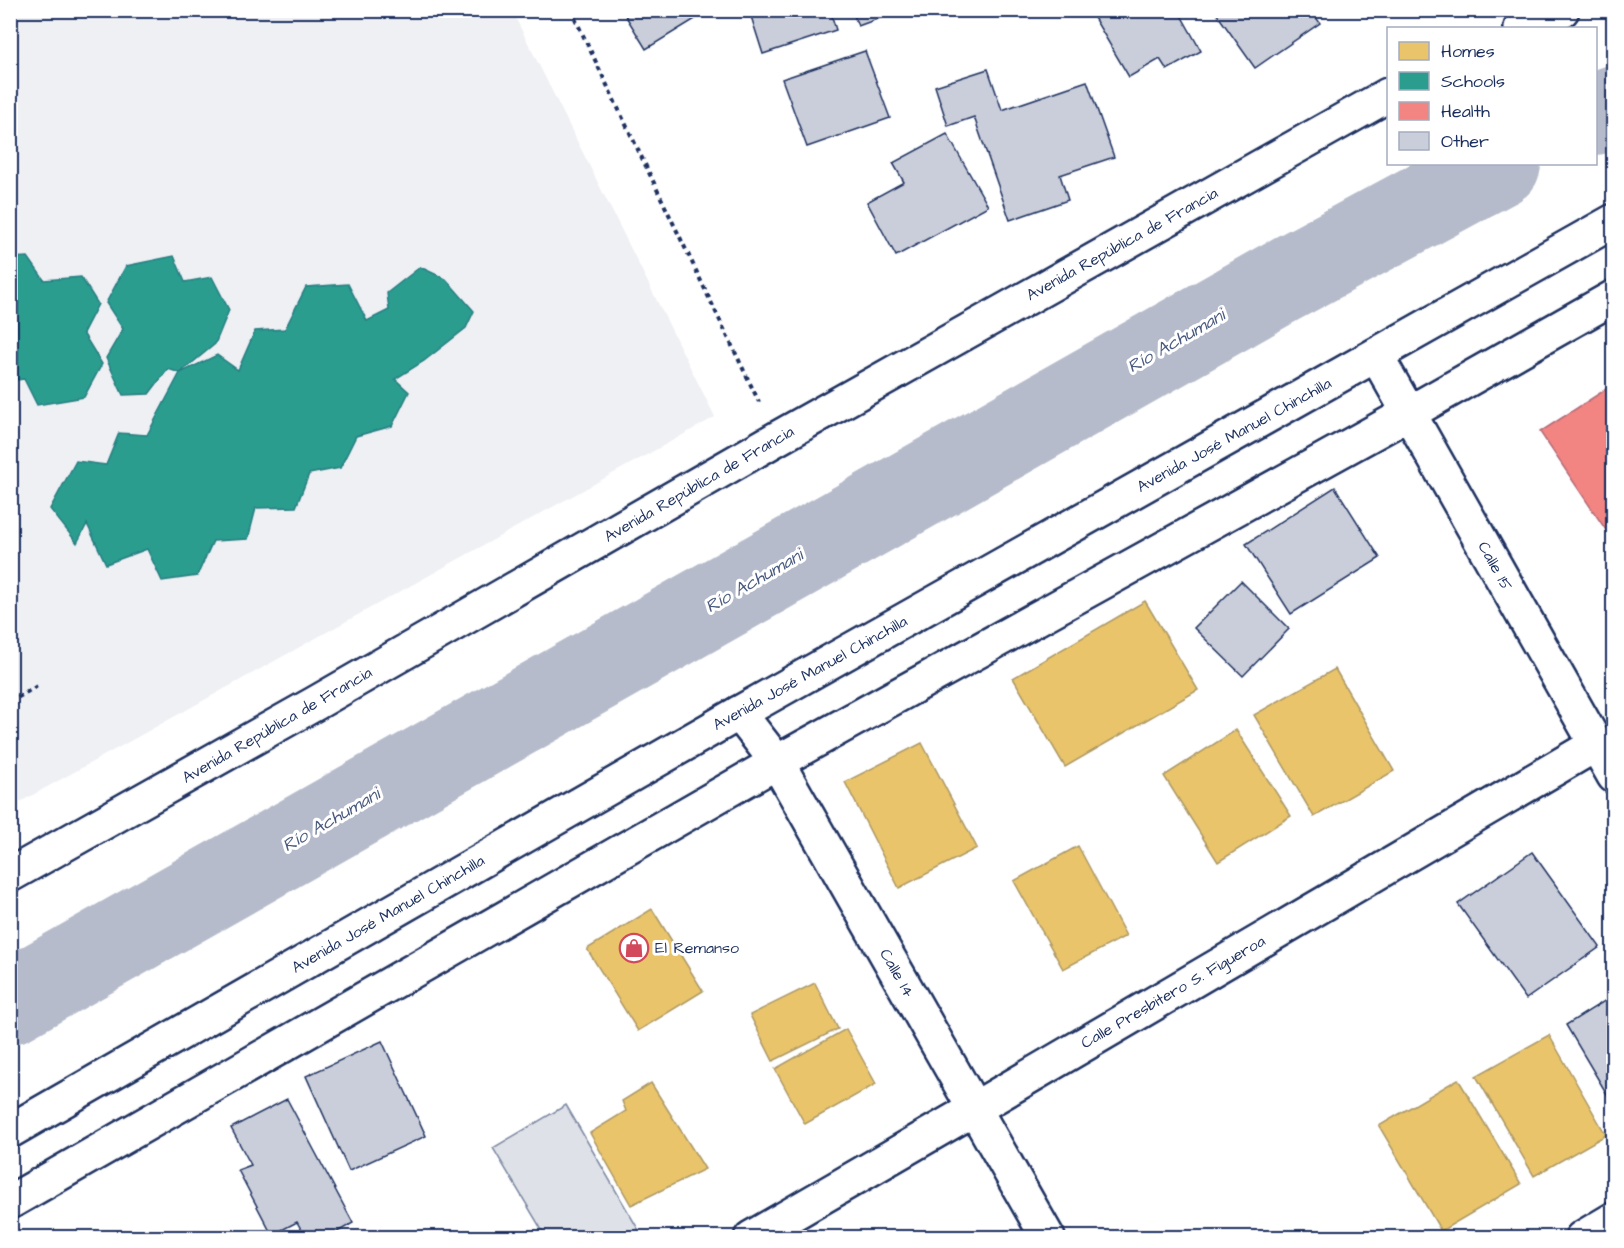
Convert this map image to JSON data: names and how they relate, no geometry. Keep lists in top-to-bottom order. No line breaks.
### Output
{"streets":{"street":["Avenida República de Francia","Avenida José Manuel Chinchilla","Calle 15","Calle 14","Calle Presbitero S. Figueroa"]},"crossings":[["Avenida José Manuel Chinchilla","Calle 15"],["Avenida José Manuel Chinchilla","Calle 14"],["Calle 15","Calle Presbitero S. Figueroa"],["Calle 14","Calle Presbitero S. Figueroa"]],"water":["Río Achumani"],"places":{"shop":["El Remanso"]},"legend":["Homes","Schools","Health","Other"]}
